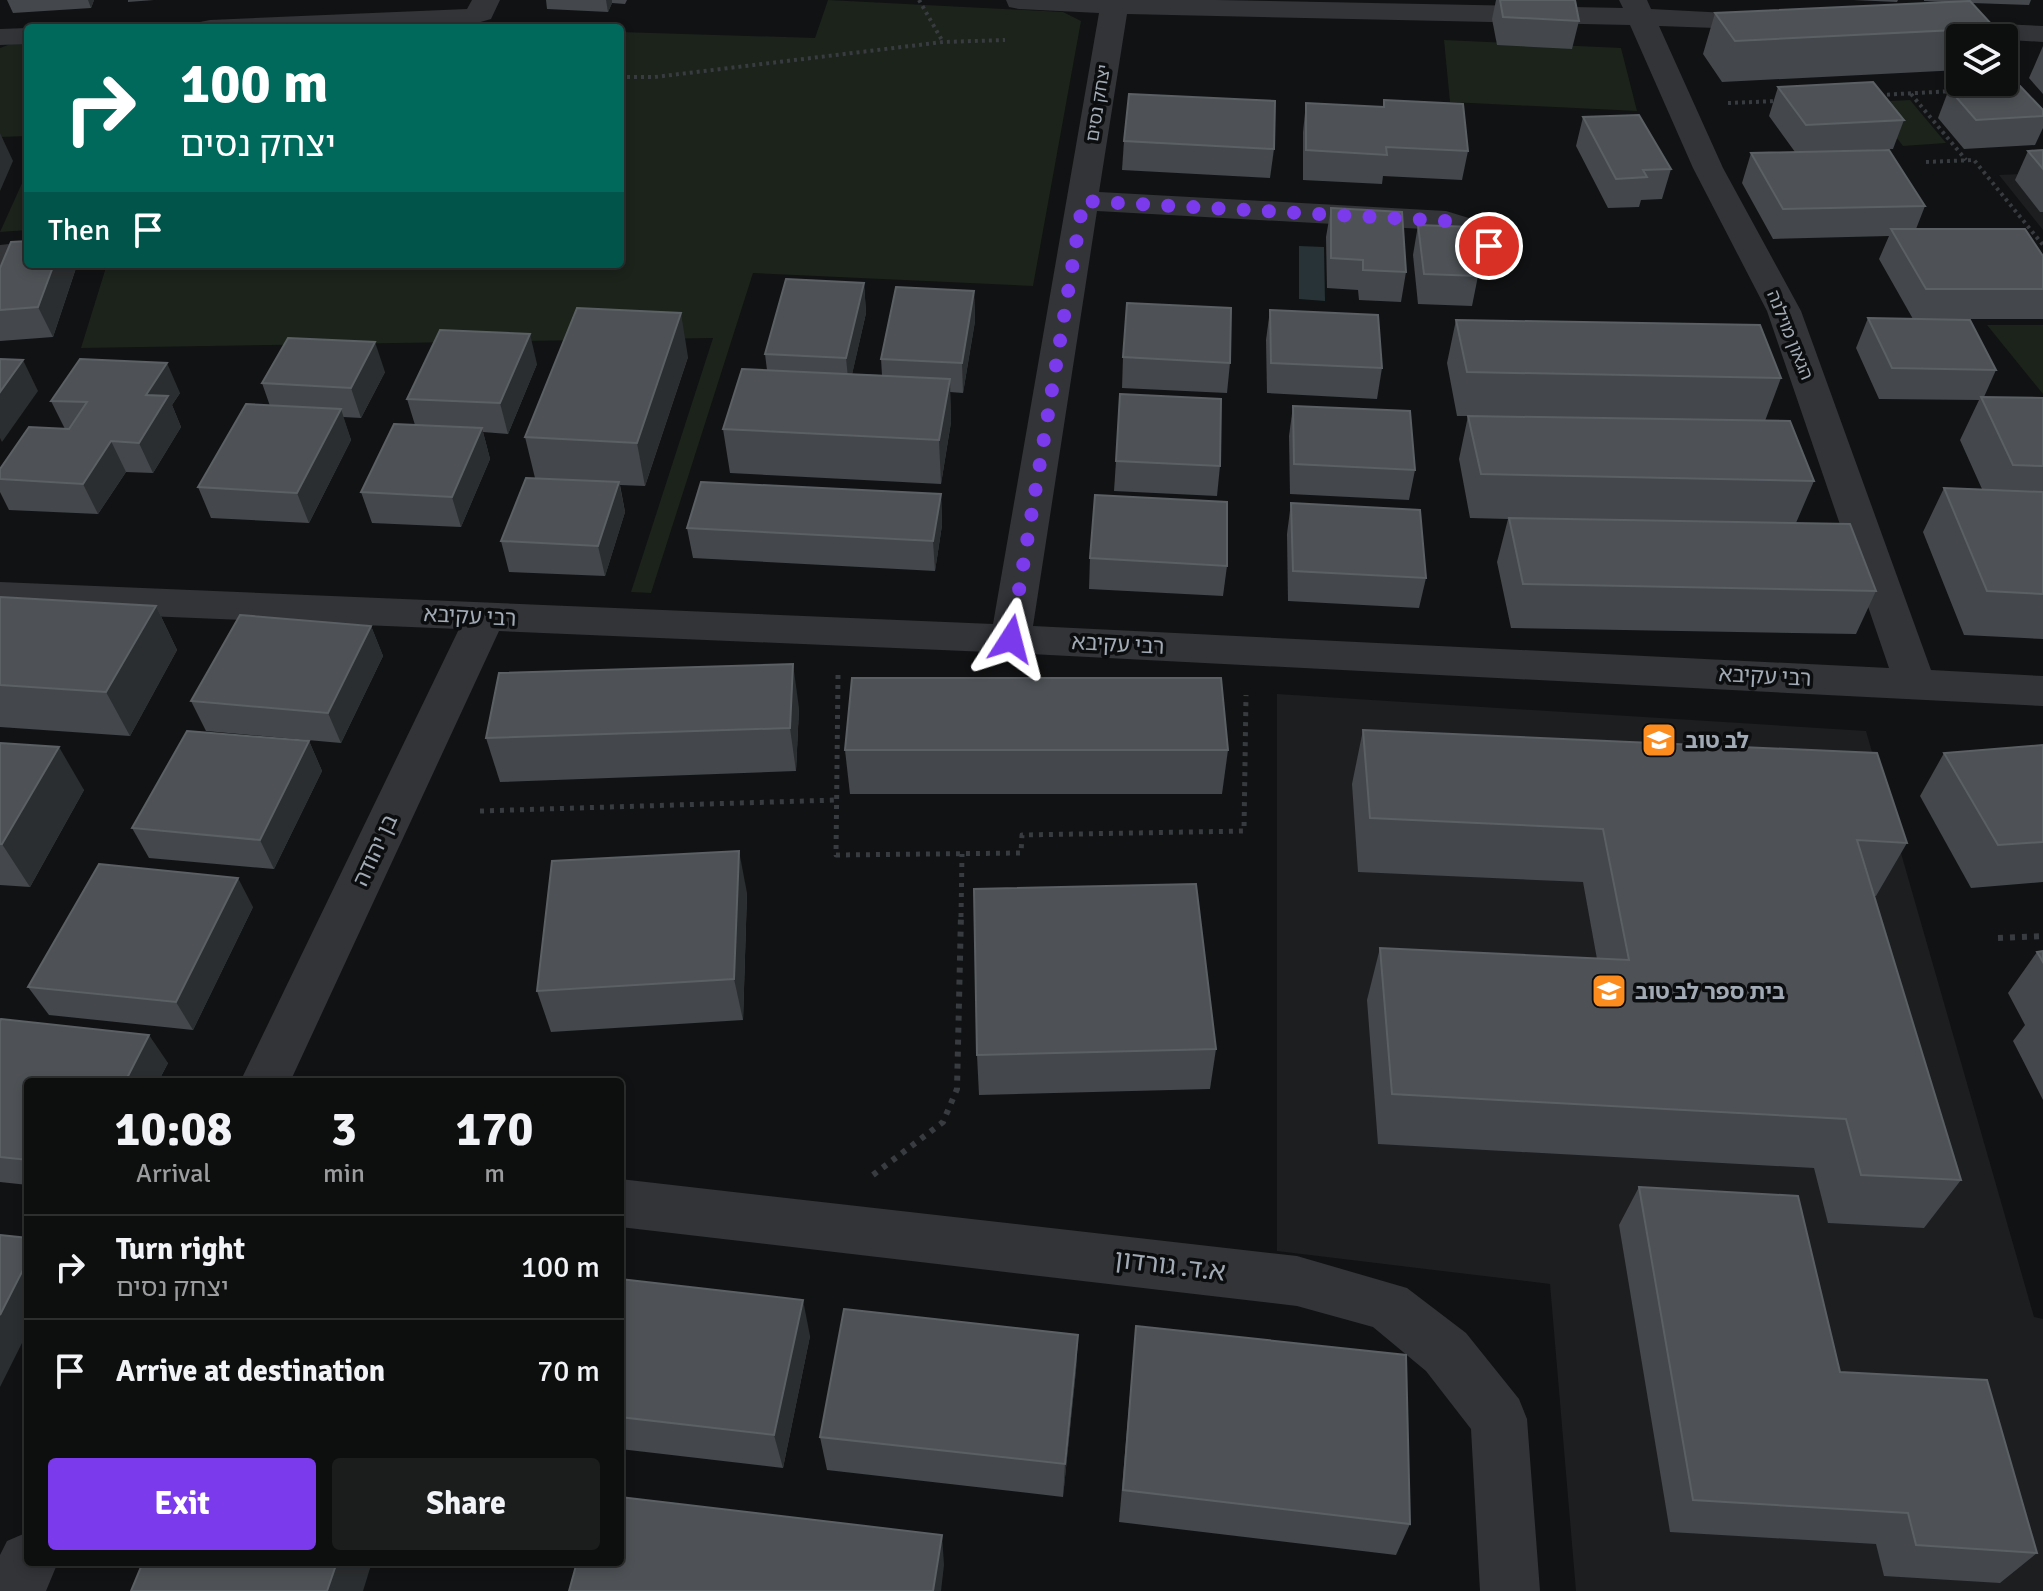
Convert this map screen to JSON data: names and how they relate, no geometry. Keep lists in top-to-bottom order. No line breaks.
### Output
{"streets":{"street":["יצחק נסים","הגאון מוילנה","רבי עקיבא","בן יהודה","א.ד. גורדון"]},"crossings":[["יצחק נסים","רבי עקיבא"],["הגאון מוילנה","רבי עקיבא"],["רבי עקיבא","בן יהודה"]],"places":{"school or university":["לב טוב","בית ספר לב טוב"]},"page":{"turn":["100 m","יצחק נסים"],"then":"Then","eta":["10:08","Arrival","3","min","170","m"],"list":[{"name":"Turn right","note":"יצחק נסים","value":"100 m"},{"name":"Arrive at destination","value":"70 m"}],"buttons":["Exit","Share"]}}
